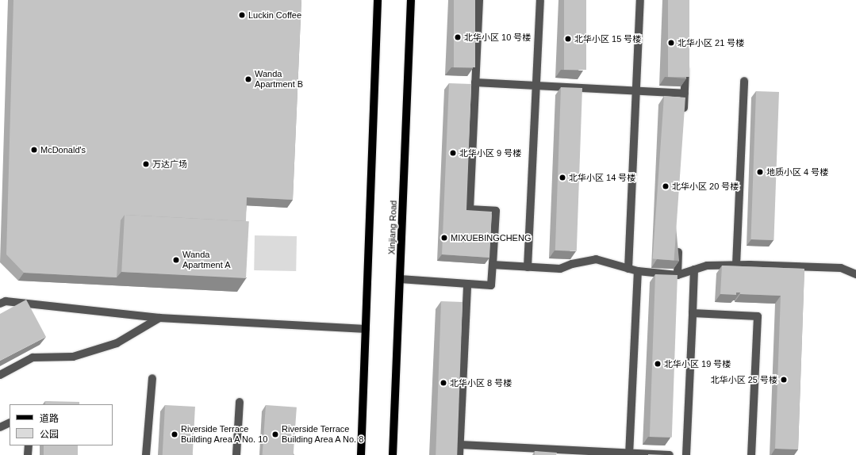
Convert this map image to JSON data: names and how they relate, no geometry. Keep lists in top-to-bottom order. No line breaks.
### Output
{"streets":{"main road":["Xinjiang Road"]},"places":["Luckin Coffee","北华小区 10 号楼","北华小区 15 号楼","北华小区 21 号楼","Wanda Apartment B","McDonald's","北华小区 9 号楼","万达广场","地质小区 4 号楼","北华小区 14 号楼","北华小区 20 号楼","MIXUEBINGCHENG","Wanda Apartment A","北华小区 19 号楼","北华小区 25 号楼","北华小区 8 号楼","Riverside Terrace Building Area A No. 10","Riverside Terrace Building Area A No. 8"],"legend":["道路","公园"]}
